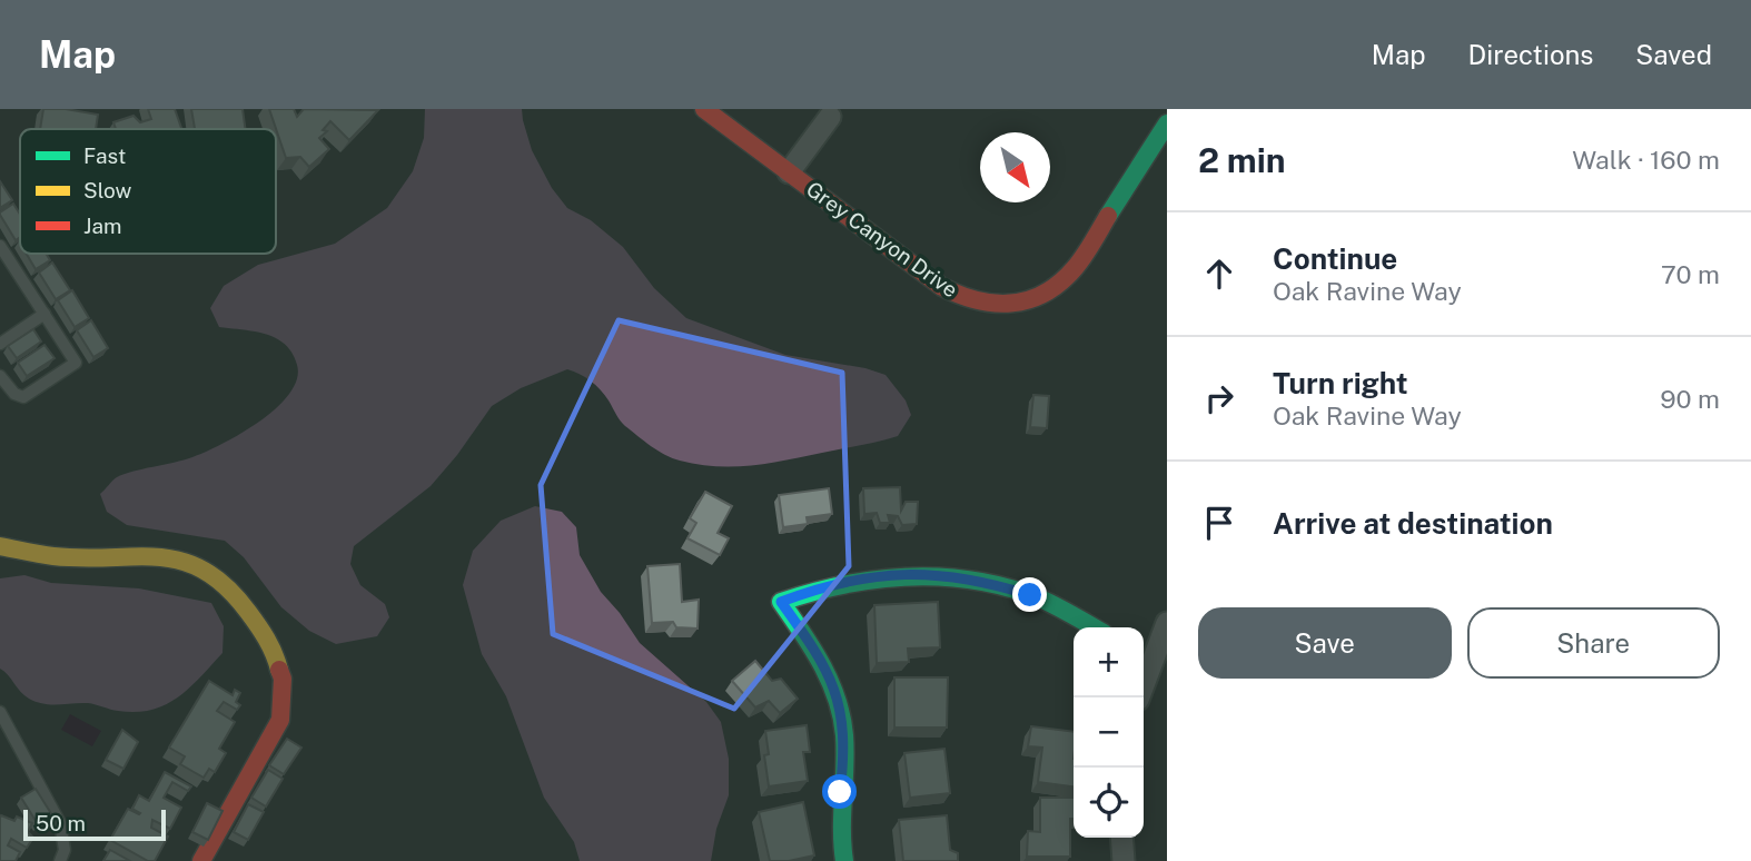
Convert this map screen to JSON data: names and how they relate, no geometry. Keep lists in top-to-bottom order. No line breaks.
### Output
{"streets":{"street":["Grey Canyon Drive"]},"legend":["Fast","Slow","Jam"],"scale_bar":"50 m","north":"bottom right","page":{"header":"Map","nav":["Map","Directions","Saved"],"heading":["2 min","Walk · 160 m"],"list":[["Continue","Oak Ravine Way","70 m"],["Turn right","Oak Ravine Way","90 m"],"Arrive at destination"],"buttons":["Save","Share"],"map_buttons":["+","−"],"scale":"50 m"}}
